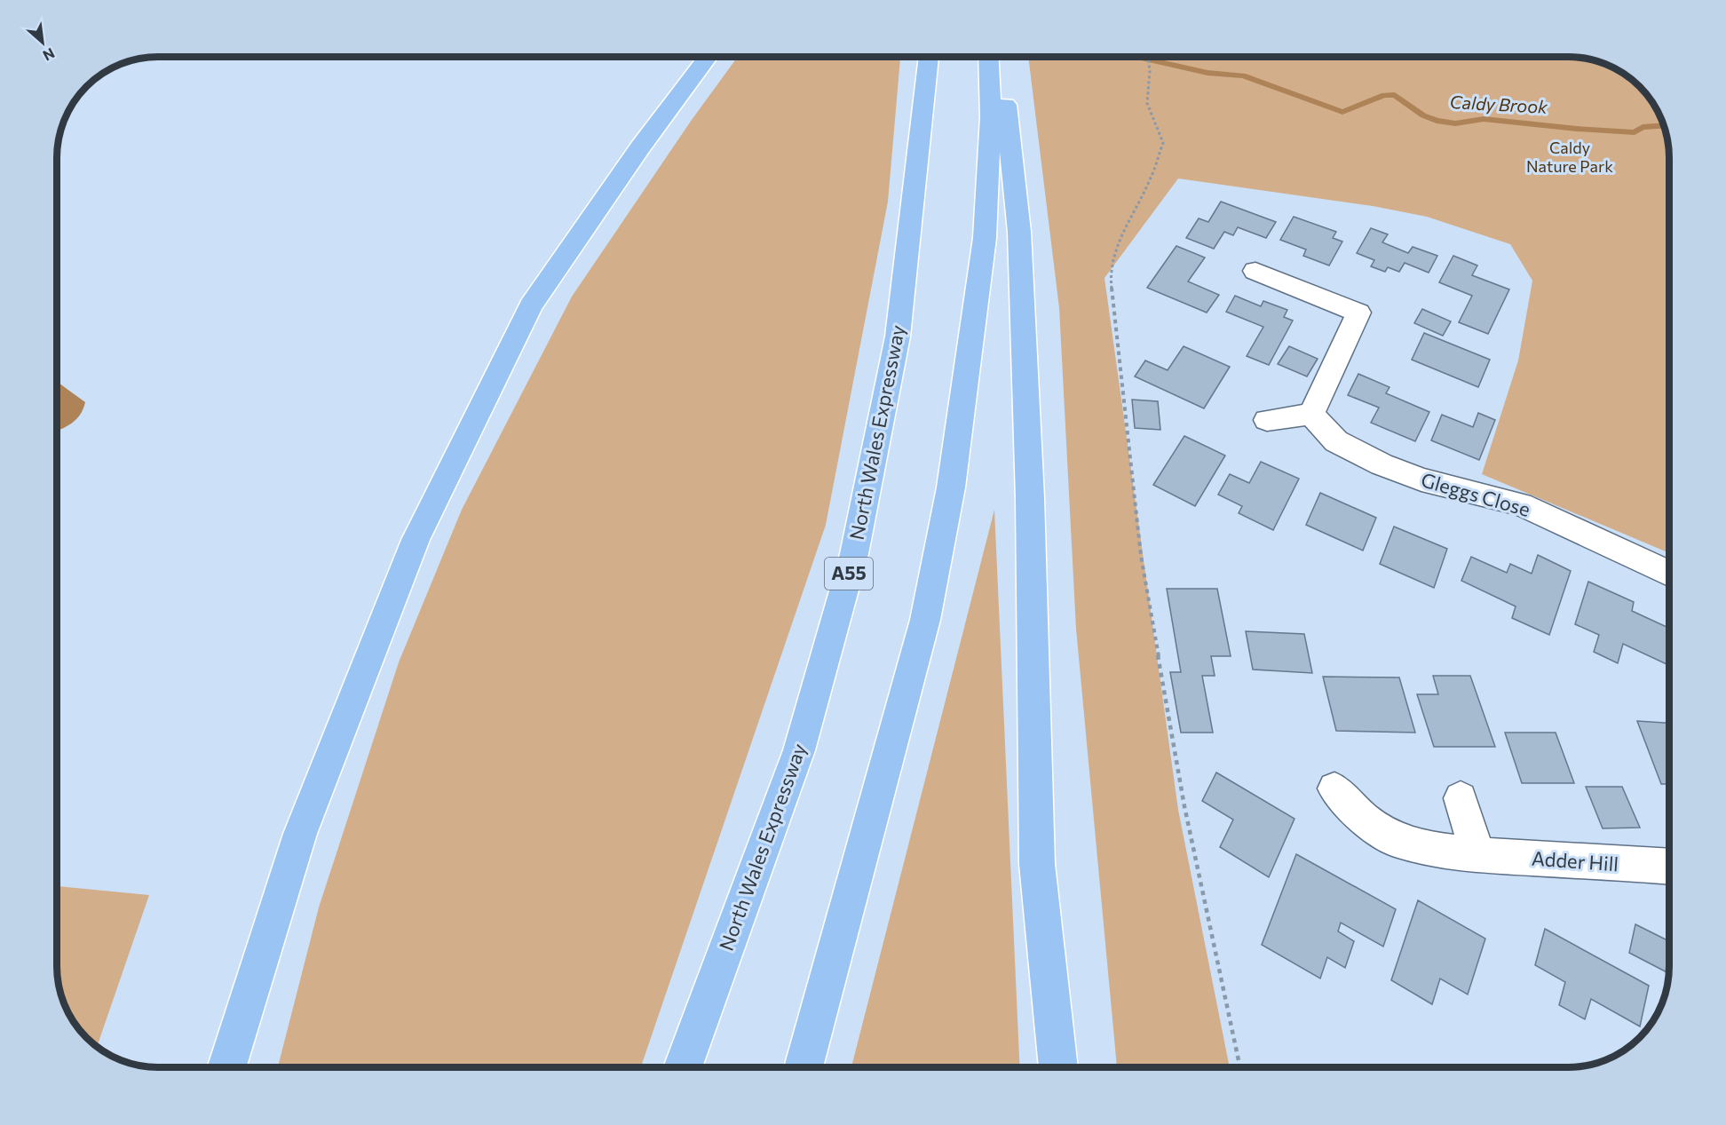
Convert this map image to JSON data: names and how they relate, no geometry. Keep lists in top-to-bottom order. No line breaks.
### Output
{"streets":{"highway":["North Wales Expressway","A55"],"street":["Gleggs Close","Adder Hill"]},"water":["Caldy Brook"],"parks":["Caldy Nature Park"],"north":"bottom right"}
